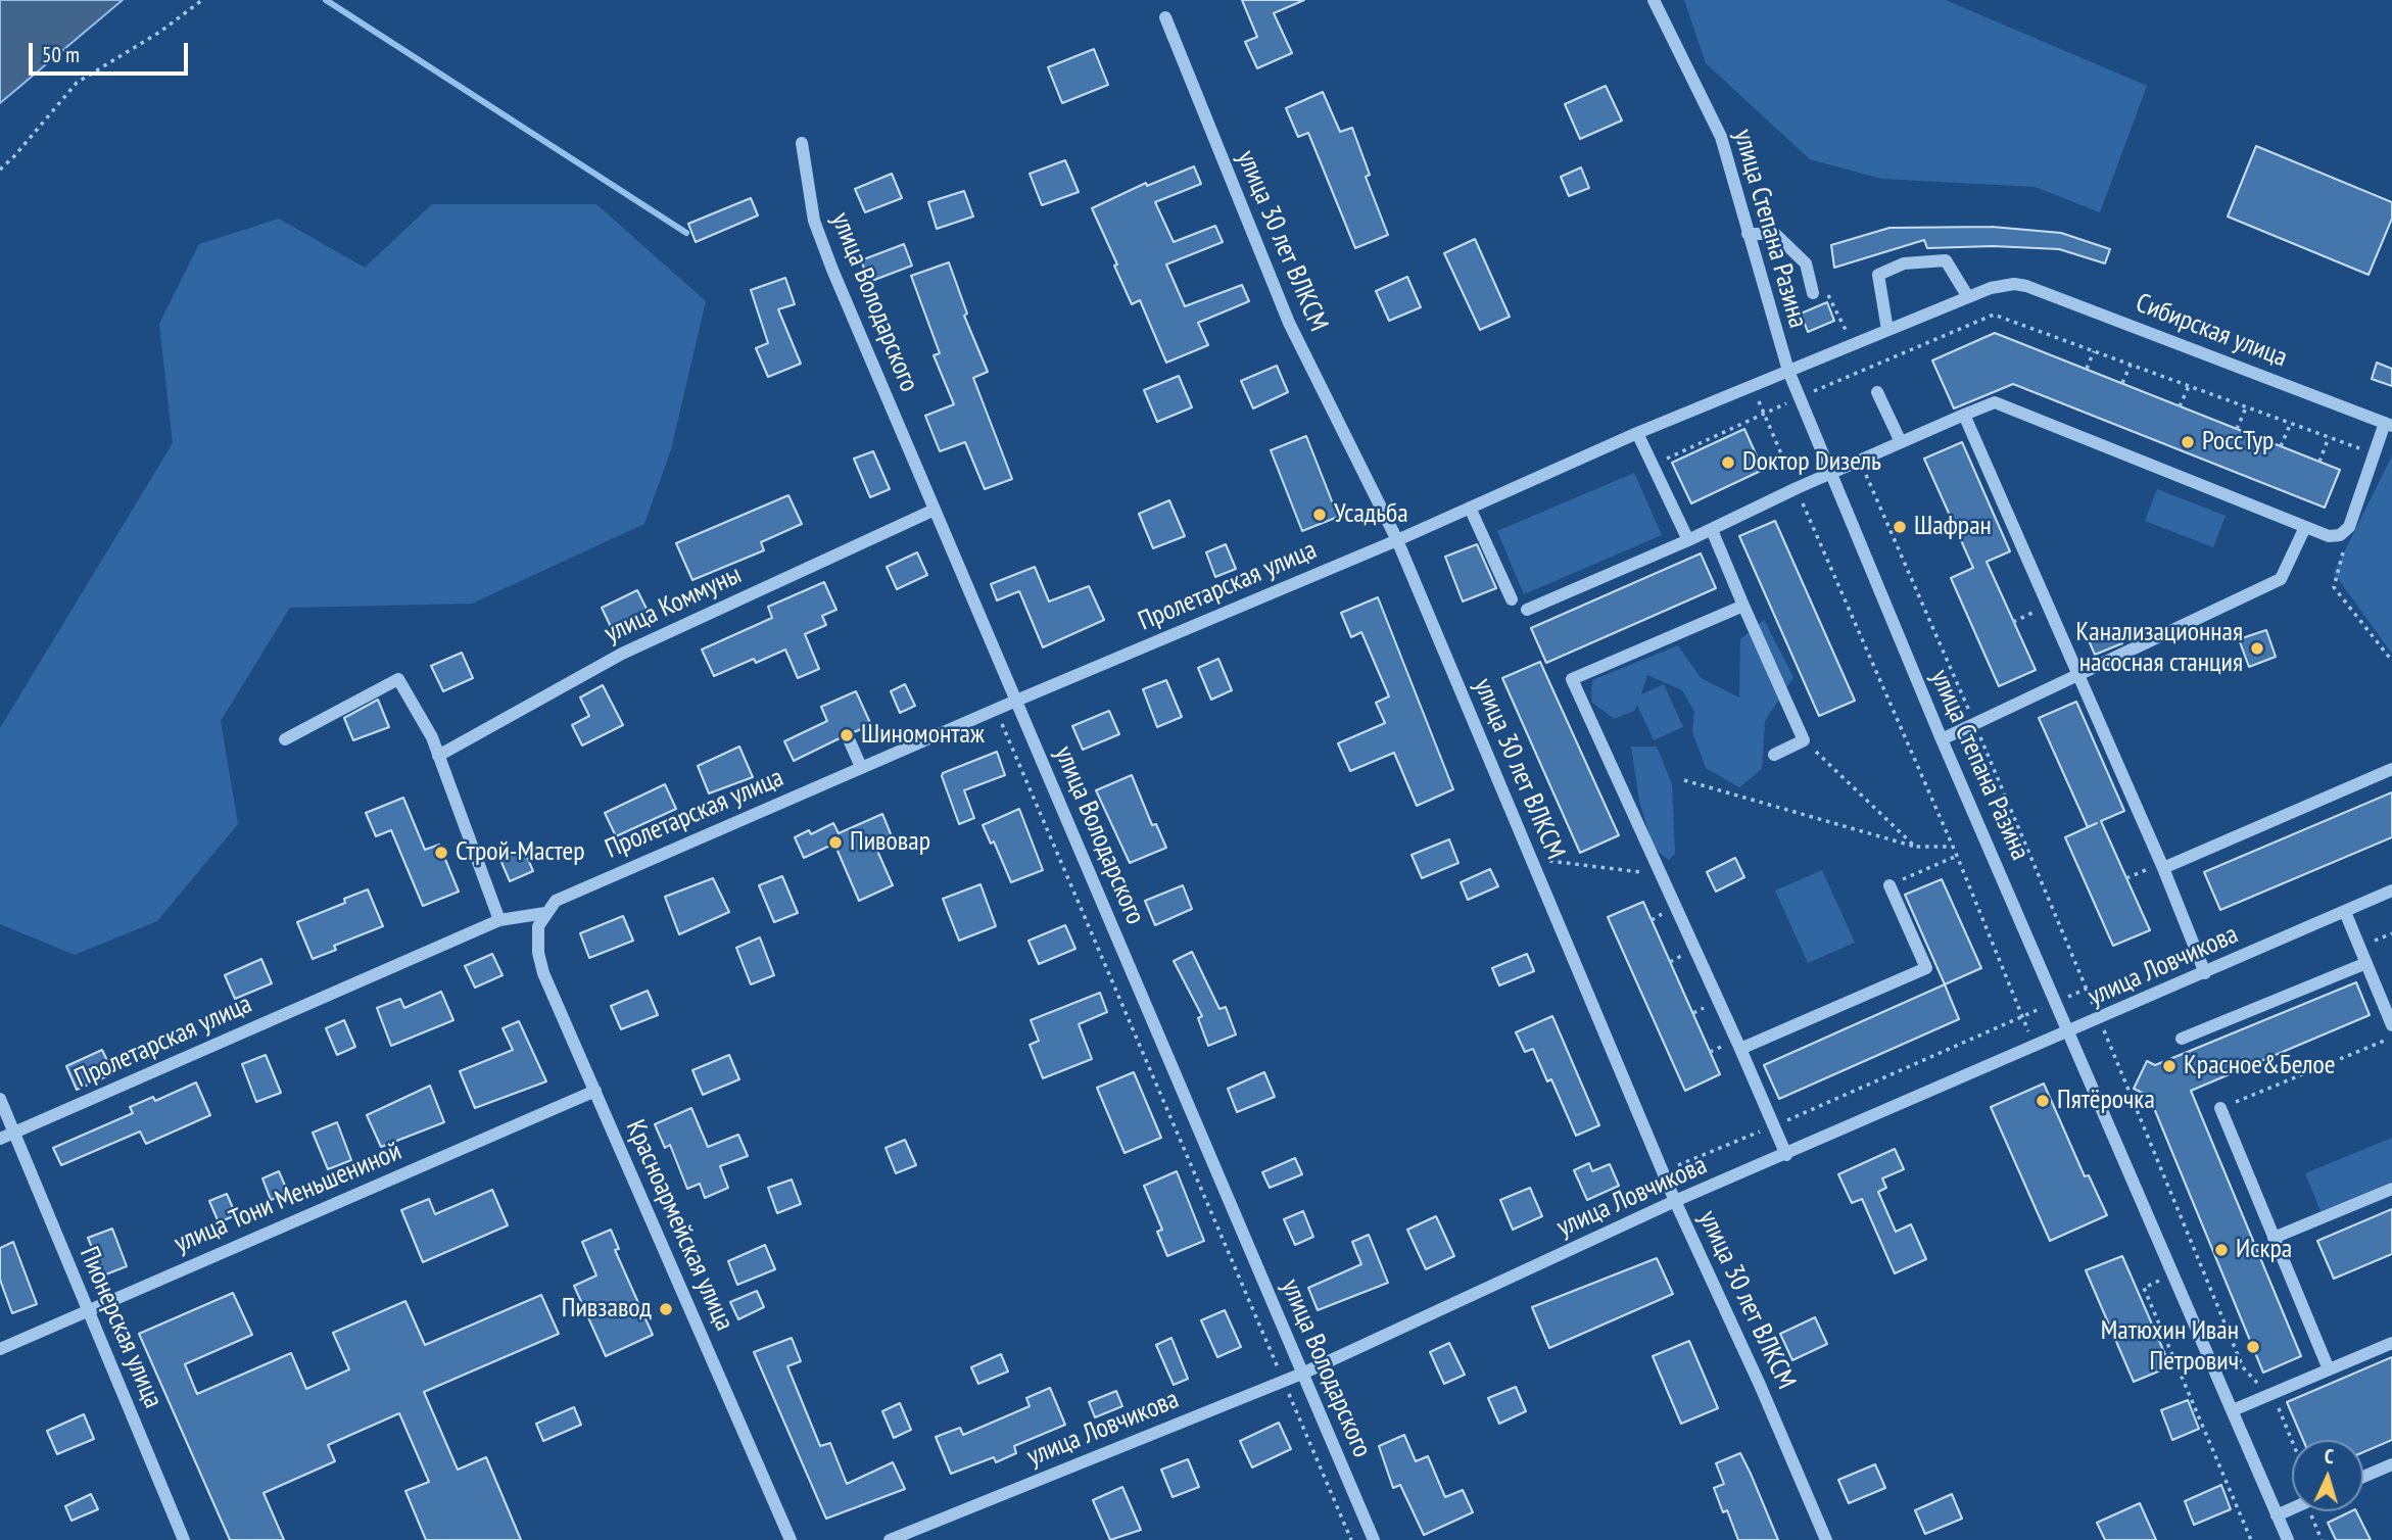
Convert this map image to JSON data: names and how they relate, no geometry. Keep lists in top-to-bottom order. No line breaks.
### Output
{"streets":{"street":["улица Степана Разина","улица 30 лет ВЛКСМ","улица Володарского","Сибирская улица","Пролетарская улица","улица Коммуны","улица Ловчикова","улица Тони Меньшениной","Красноармейская улица","Пионерская улица"]},"crossings":[["улица Степана Разина","Пролетарская улица"],["улица Степана Разина","улица Ловчикова"],["улица 30 лет ВЛКСМ","Пролетарская улица"],["улица 30 лет ВЛКСМ","улица Ловчикова"],["улица Володарского","Пролетарская улица"],["улица Володарского","улица Коммуны"],["улица Володарского","улица Ловчикова"],["Сибирская улица","Пролетарская улица"],["Пролетарская улица","Красноармейская улица"],["Пролетарская улица","Пионерская улица"],["улица Тони Меньшениной","Красноармейская улица"],["улица Тони Меньшениной","Пионерская улица"]],"places":["РоссТур","Dоктор Dизель","Усадьба","Шафран","Канализационная насосная станция","Шиномонтаж","Пивовар","Строй-Мастер","Красное&Белое","Пятёрочка","Искра","Пивзавод","Матюхин Иван Петрович"],"scale_bar":"50 m","north":"top"}
